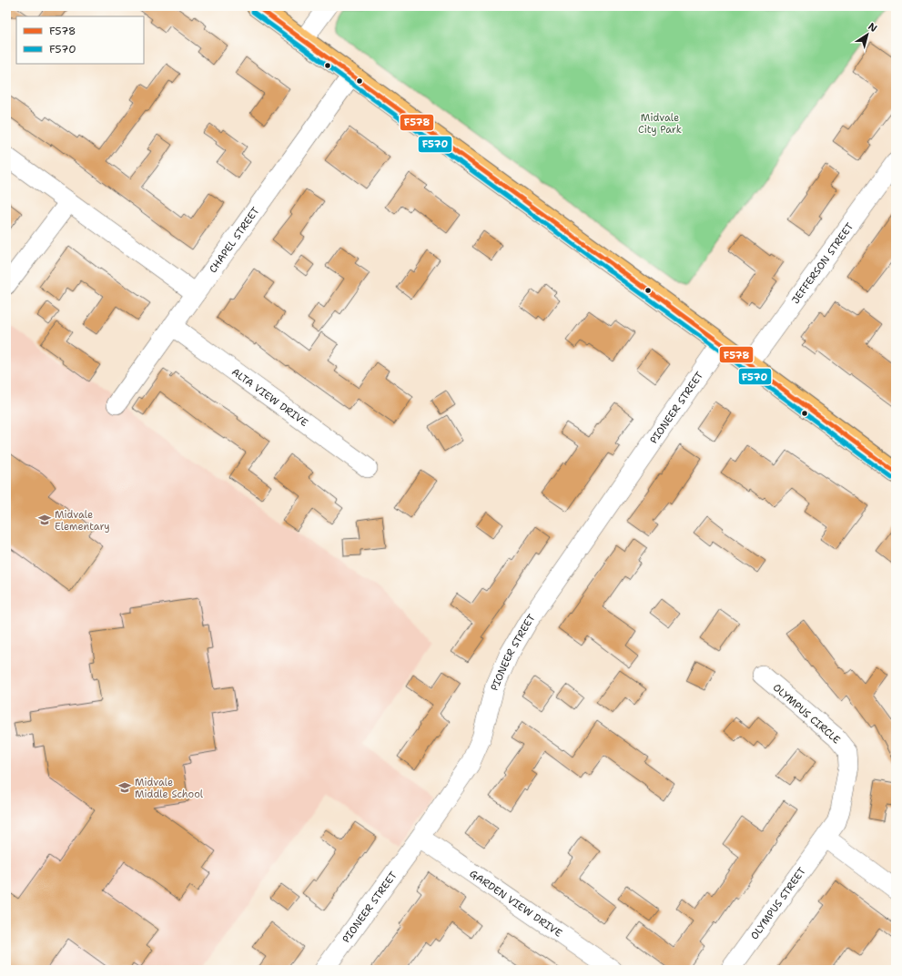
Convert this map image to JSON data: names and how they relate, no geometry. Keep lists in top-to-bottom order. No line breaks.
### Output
{"streets":{"street":["CHAPEL STREET","JEFFERSON STREET","ALTA VIEW DRIVE","PIONEER STREET","OLYMPUS CIRCLE","GARDEN VIEW DRIVE","OLYMPUS STREET"]},"crossings":[["CHAPEL STREET","ALTA VIEW DRIVE"],["PIONEER STREET","GARDEN VIEW DRIVE"],["OLYMPUS CIRCLE","OLYMPUS STREET"]],"parks":["Midvale City Park"],"places":{"school or university":["Midvale Elementary","Midvale Middle School"]},"lines":["transit line F578","transit line F570"],"legend":["F578","F570"],"north":"top right"}
